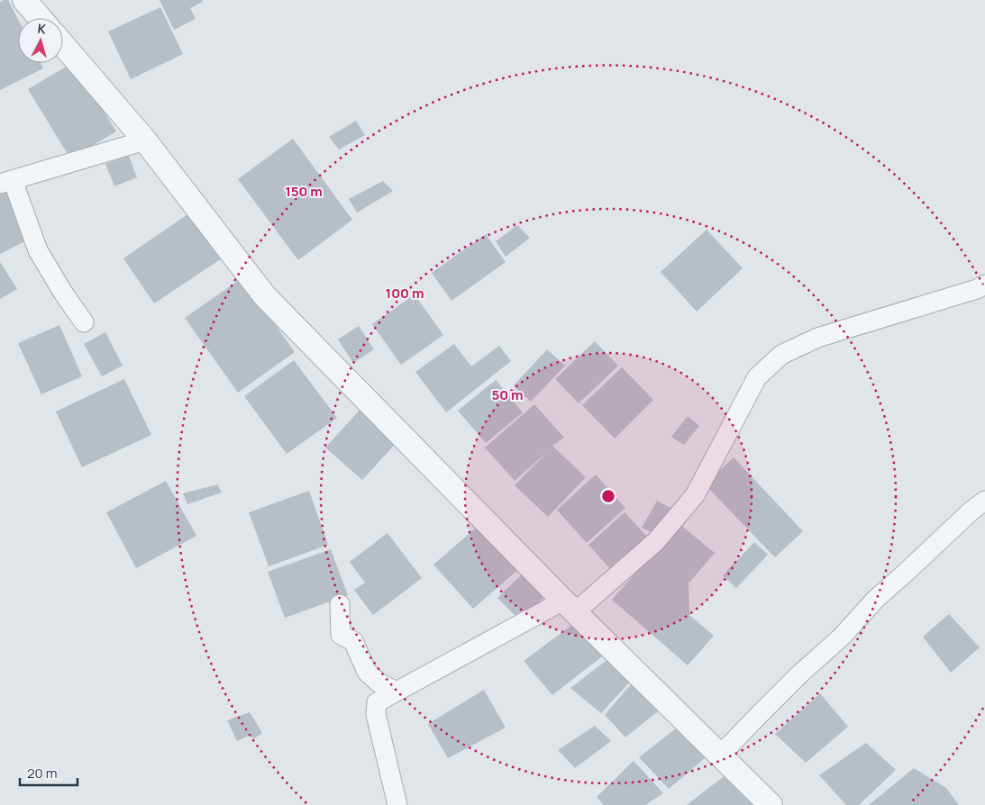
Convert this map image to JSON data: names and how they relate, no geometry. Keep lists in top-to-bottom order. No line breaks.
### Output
{"scale_bar":"20 m","north":"top","rings":["150 m","100 m","50 m"]}
